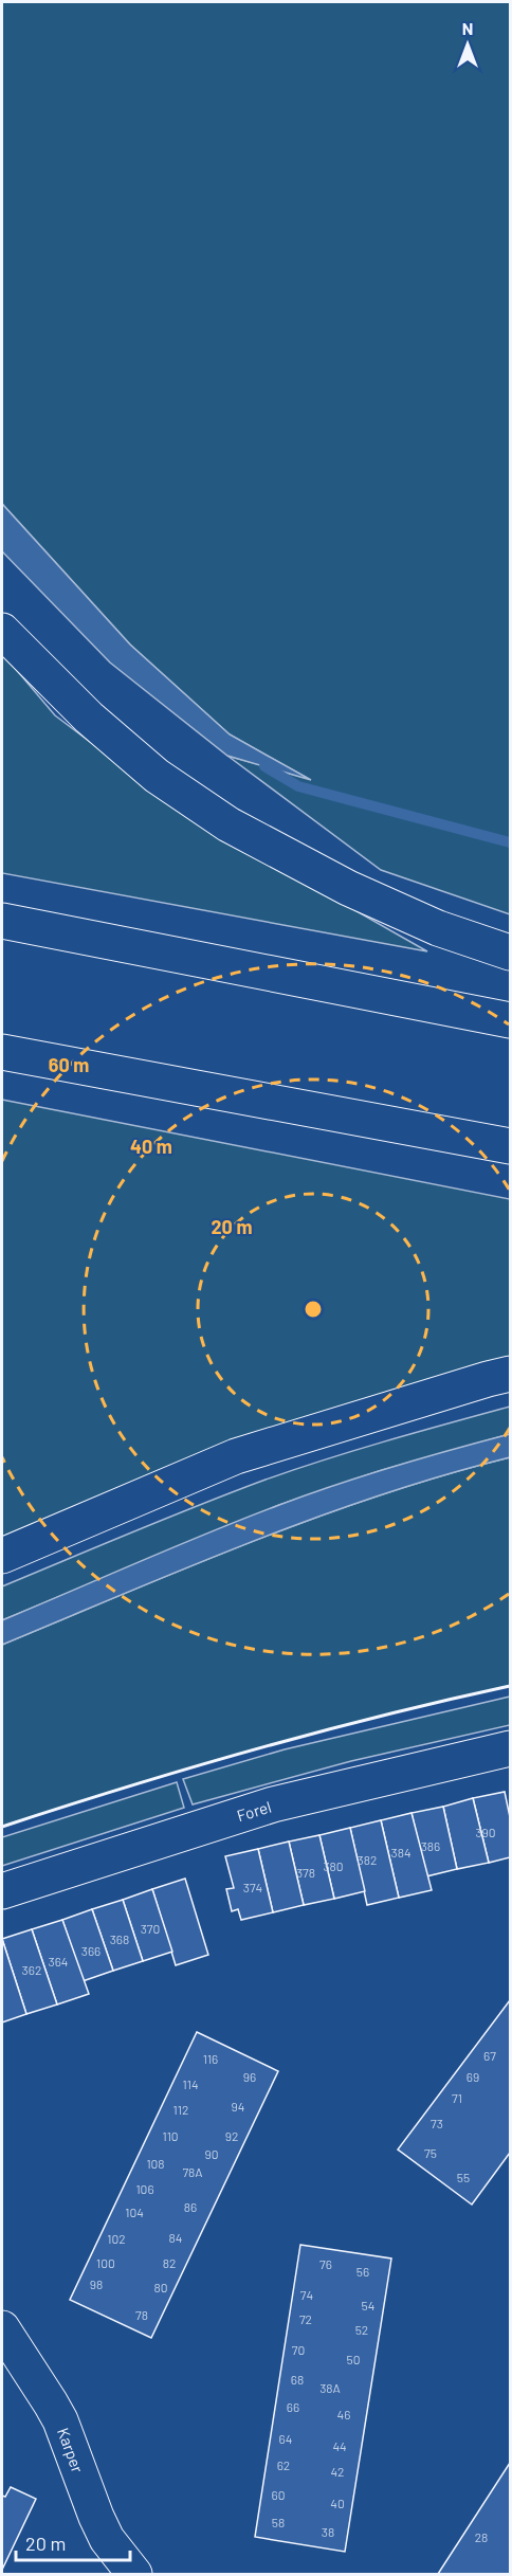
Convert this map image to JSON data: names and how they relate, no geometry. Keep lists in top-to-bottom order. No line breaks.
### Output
{"streets":{"main road":["Forel","Karper"]},"house_numbers":["390","386","384","382","380","378","374","370","368","366","364","362","67","116","96","69","114","71","94","112","73","110","92","75","90","108","78A","55","106","86","104","84","102","100","82","76","56","98","80","74","54","78","72","52","70","50","68","38A","66","46","64","44","62","42","60","40","58","38","28"],"scale_bar":"20 m","north":"top","rings":["60 m","40 m","20 m"]}
